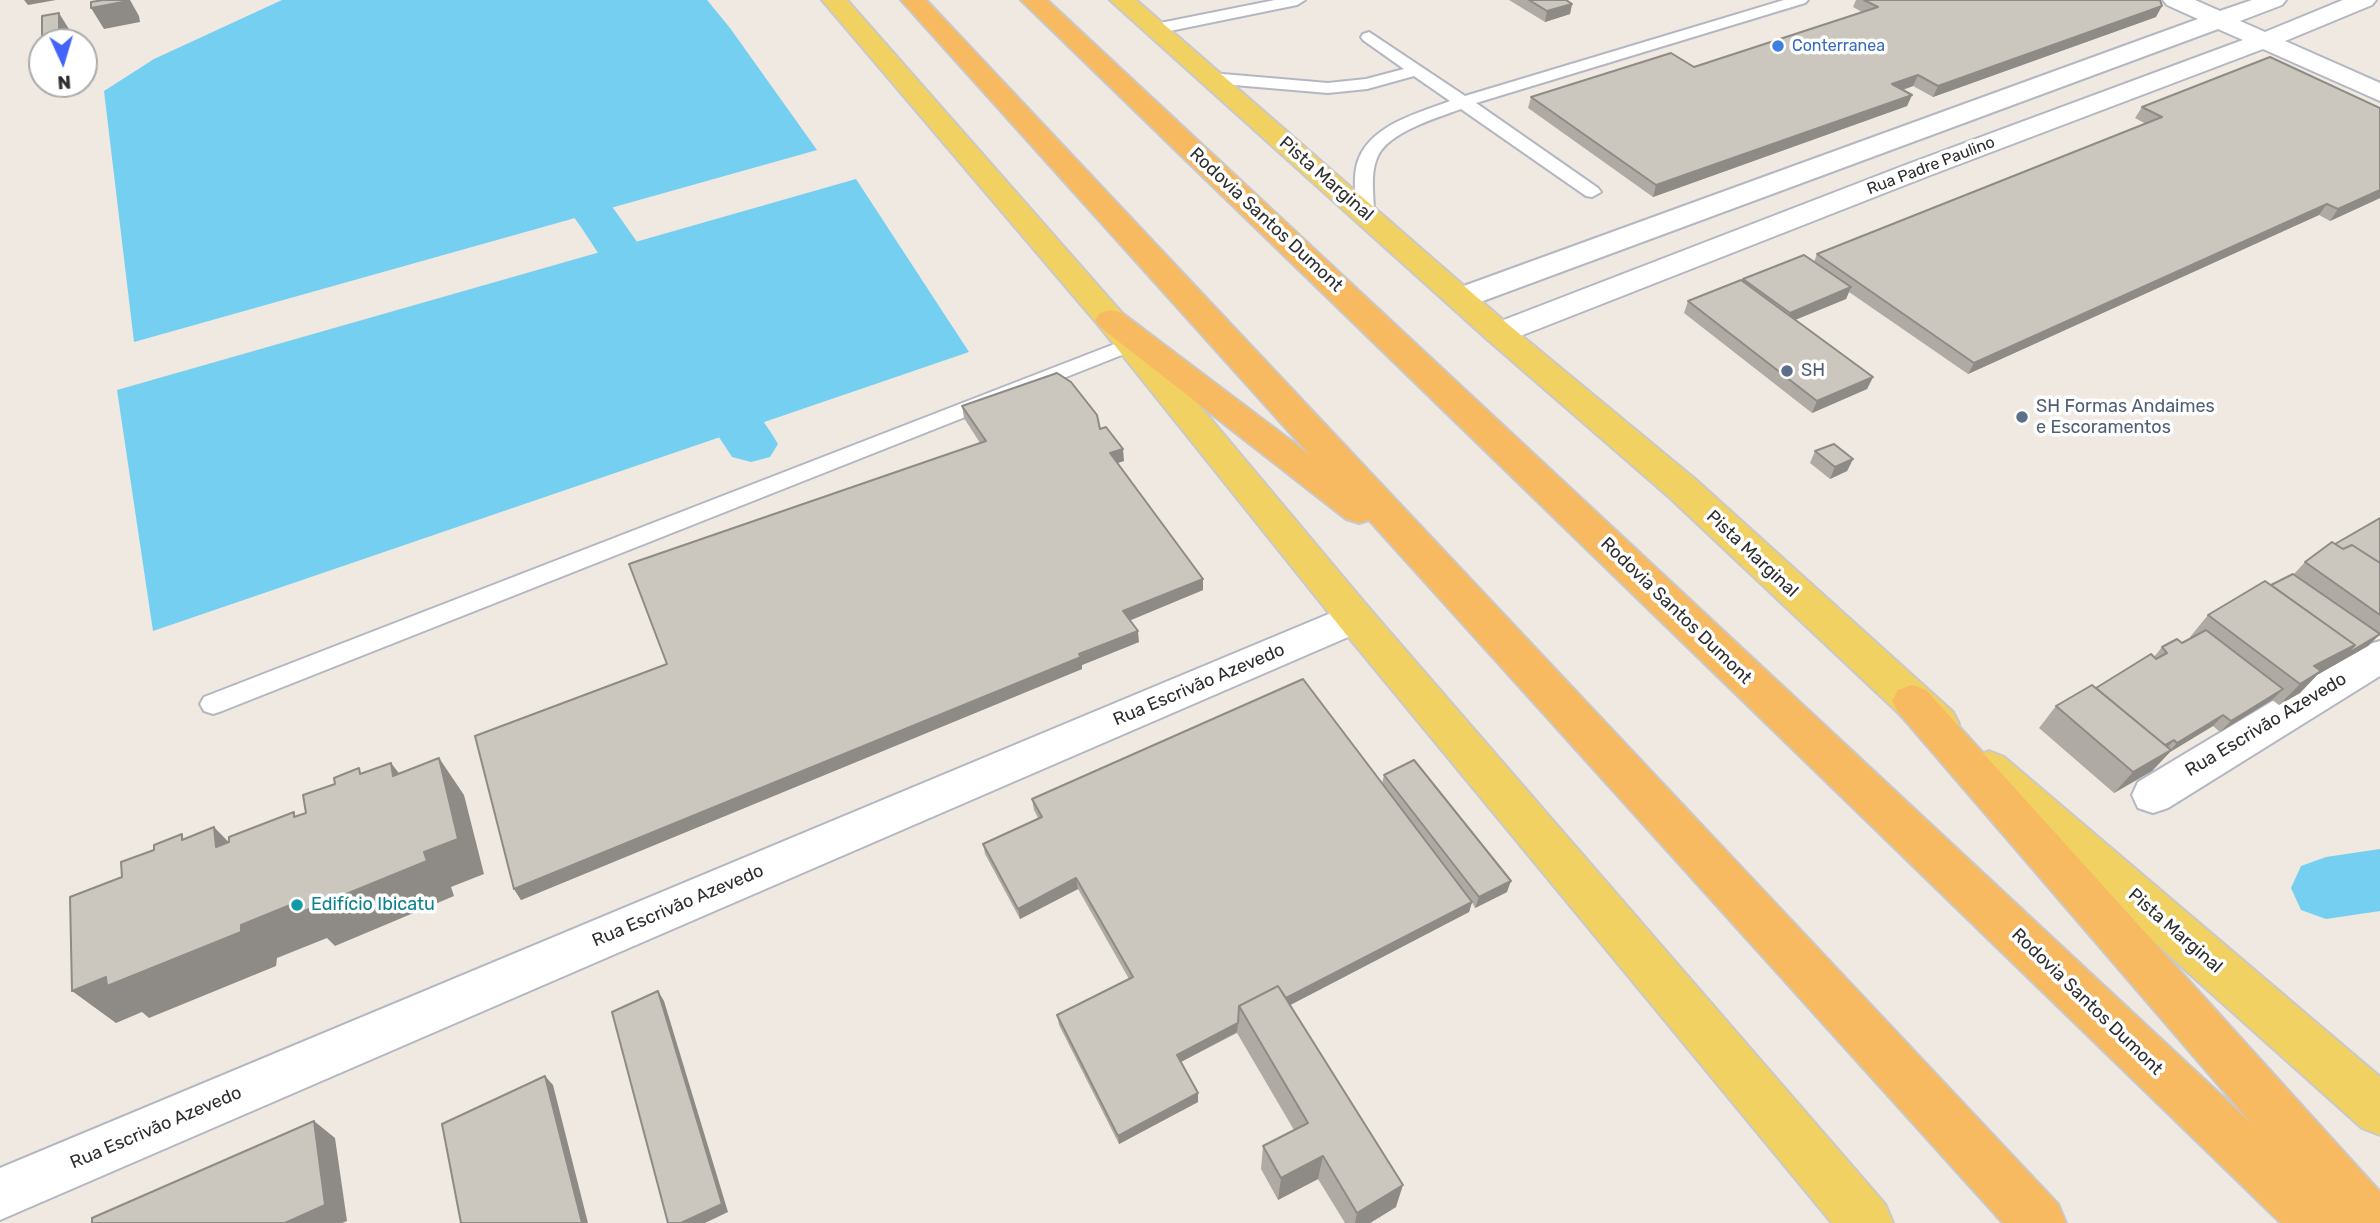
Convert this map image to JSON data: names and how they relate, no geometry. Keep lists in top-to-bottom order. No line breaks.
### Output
{"streets":{"highway":["Rodovia Santos Dumont"],"main road":["Pista Marginal"],"street":["Rua Padre Paulino","Rua Escrivão Azevedo"]},"crossings":[["Rua Padre Paulino","Pista Marginal"]],"places":["Conterranea","SH","SH Formas Andaimes e Escoramentos","Edifício Ibicatu"],"north":"bottom"}
